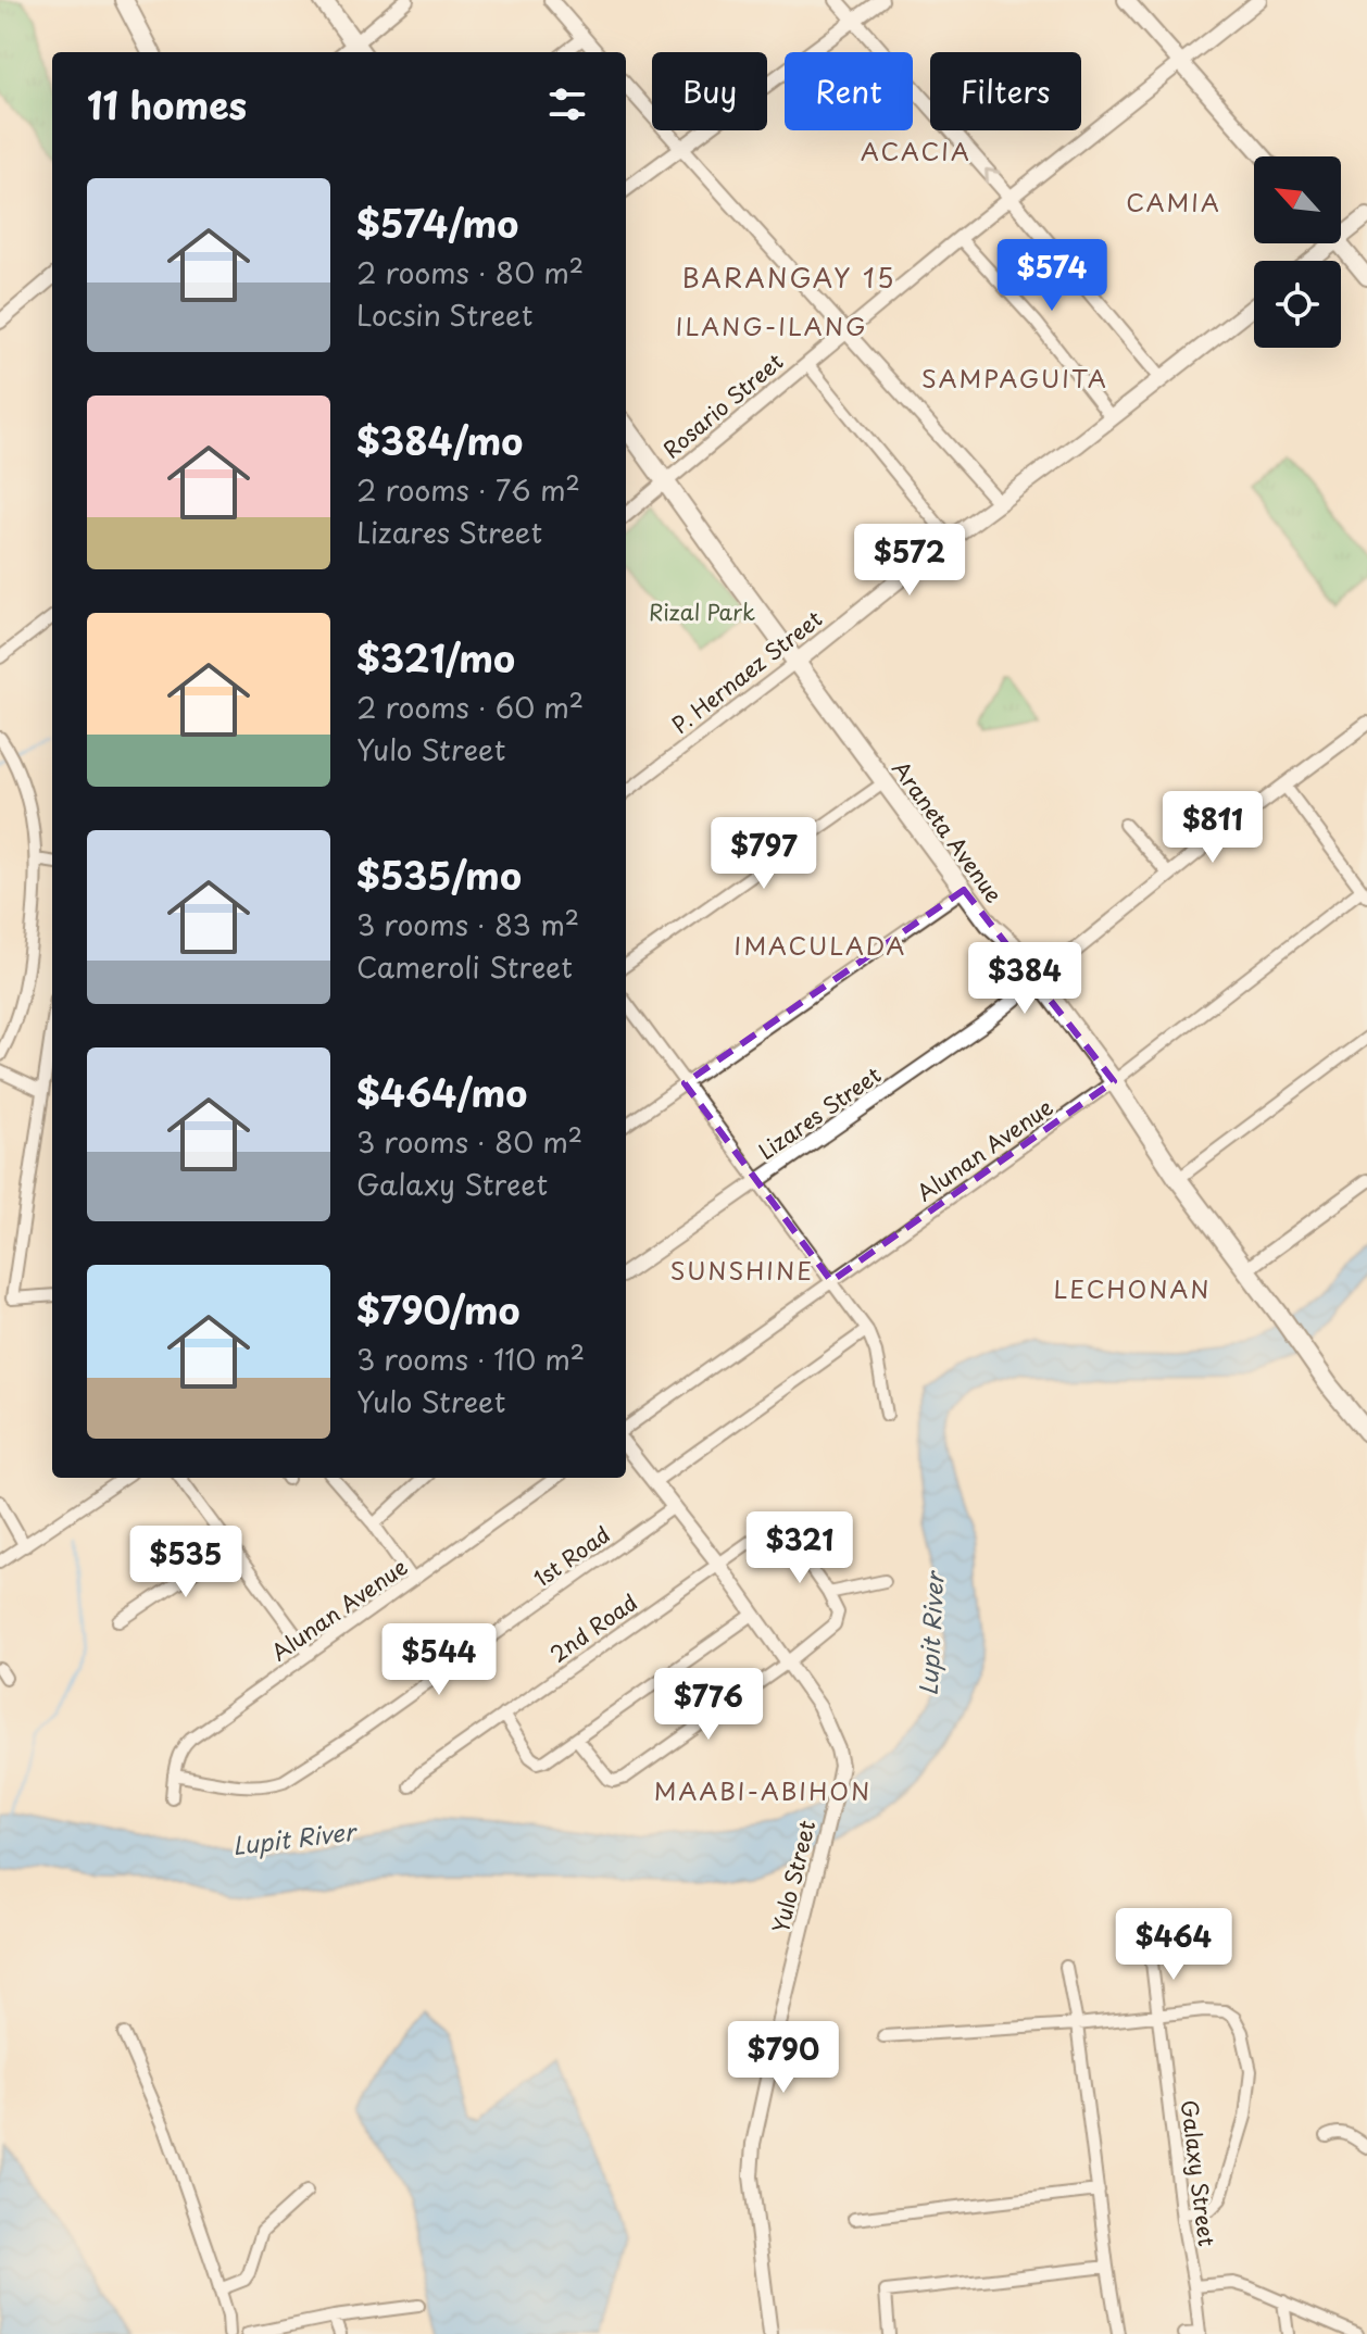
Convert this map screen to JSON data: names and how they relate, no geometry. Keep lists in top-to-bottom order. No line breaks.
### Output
{"streets":{"main road":["P. Hernaez Street","Araneta Avenue"],"street":["Rosario Street","Lizares Street","Alunan Avenue","1st Road","2nd Road","Yulo Street","Galaxy Street"]},"crossings":[["Rosario Street","Araneta Avenue"],["P. Hernaez Street","Araneta Avenue"],["Araneta Avenue","Lizares Street"],["Araneta Avenue","Alunan Avenue"],["Alunan Avenue","1st Road"],["1st Road","Yulo Street"],["2nd Road","Yulo Street"]],"districts":["ACACIA","CAMIA","BARANGAY 15","ILANG-ILANG","SAMPAGUITA","IMACULADA","SUNSHINE","LECHONAN","MAABI-ABIHON"],"water":["Lupit River"],"parks":["Rizal Park"],"north":"top left","page":{"chip":["Buy","Rent","Filters"],"heading":"11 homes","list":[{"name":"$574/mo","note":"2 rooms · 80 m² · Locsin Street"},{"name":"$384/mo","note":"2 rooms · 76 m² · Lizares Street"},{"name":"$321/mo","note":"2 rooms · 60 m² · Yulo Street"},{"name":"$535/mo","note":"3 rooms · 83 m² · Cameroli Street"},{"name":"$464/mo","note":"3 rooms · 80 m² · Galaxy Street"},{"name":"$790/mo","note":"3 rooms · 110 m² · Yulo Street"}],"price":["$574","$572","$811","$797","$384","$321","$535","$544","$776","$464","$790"]}}
